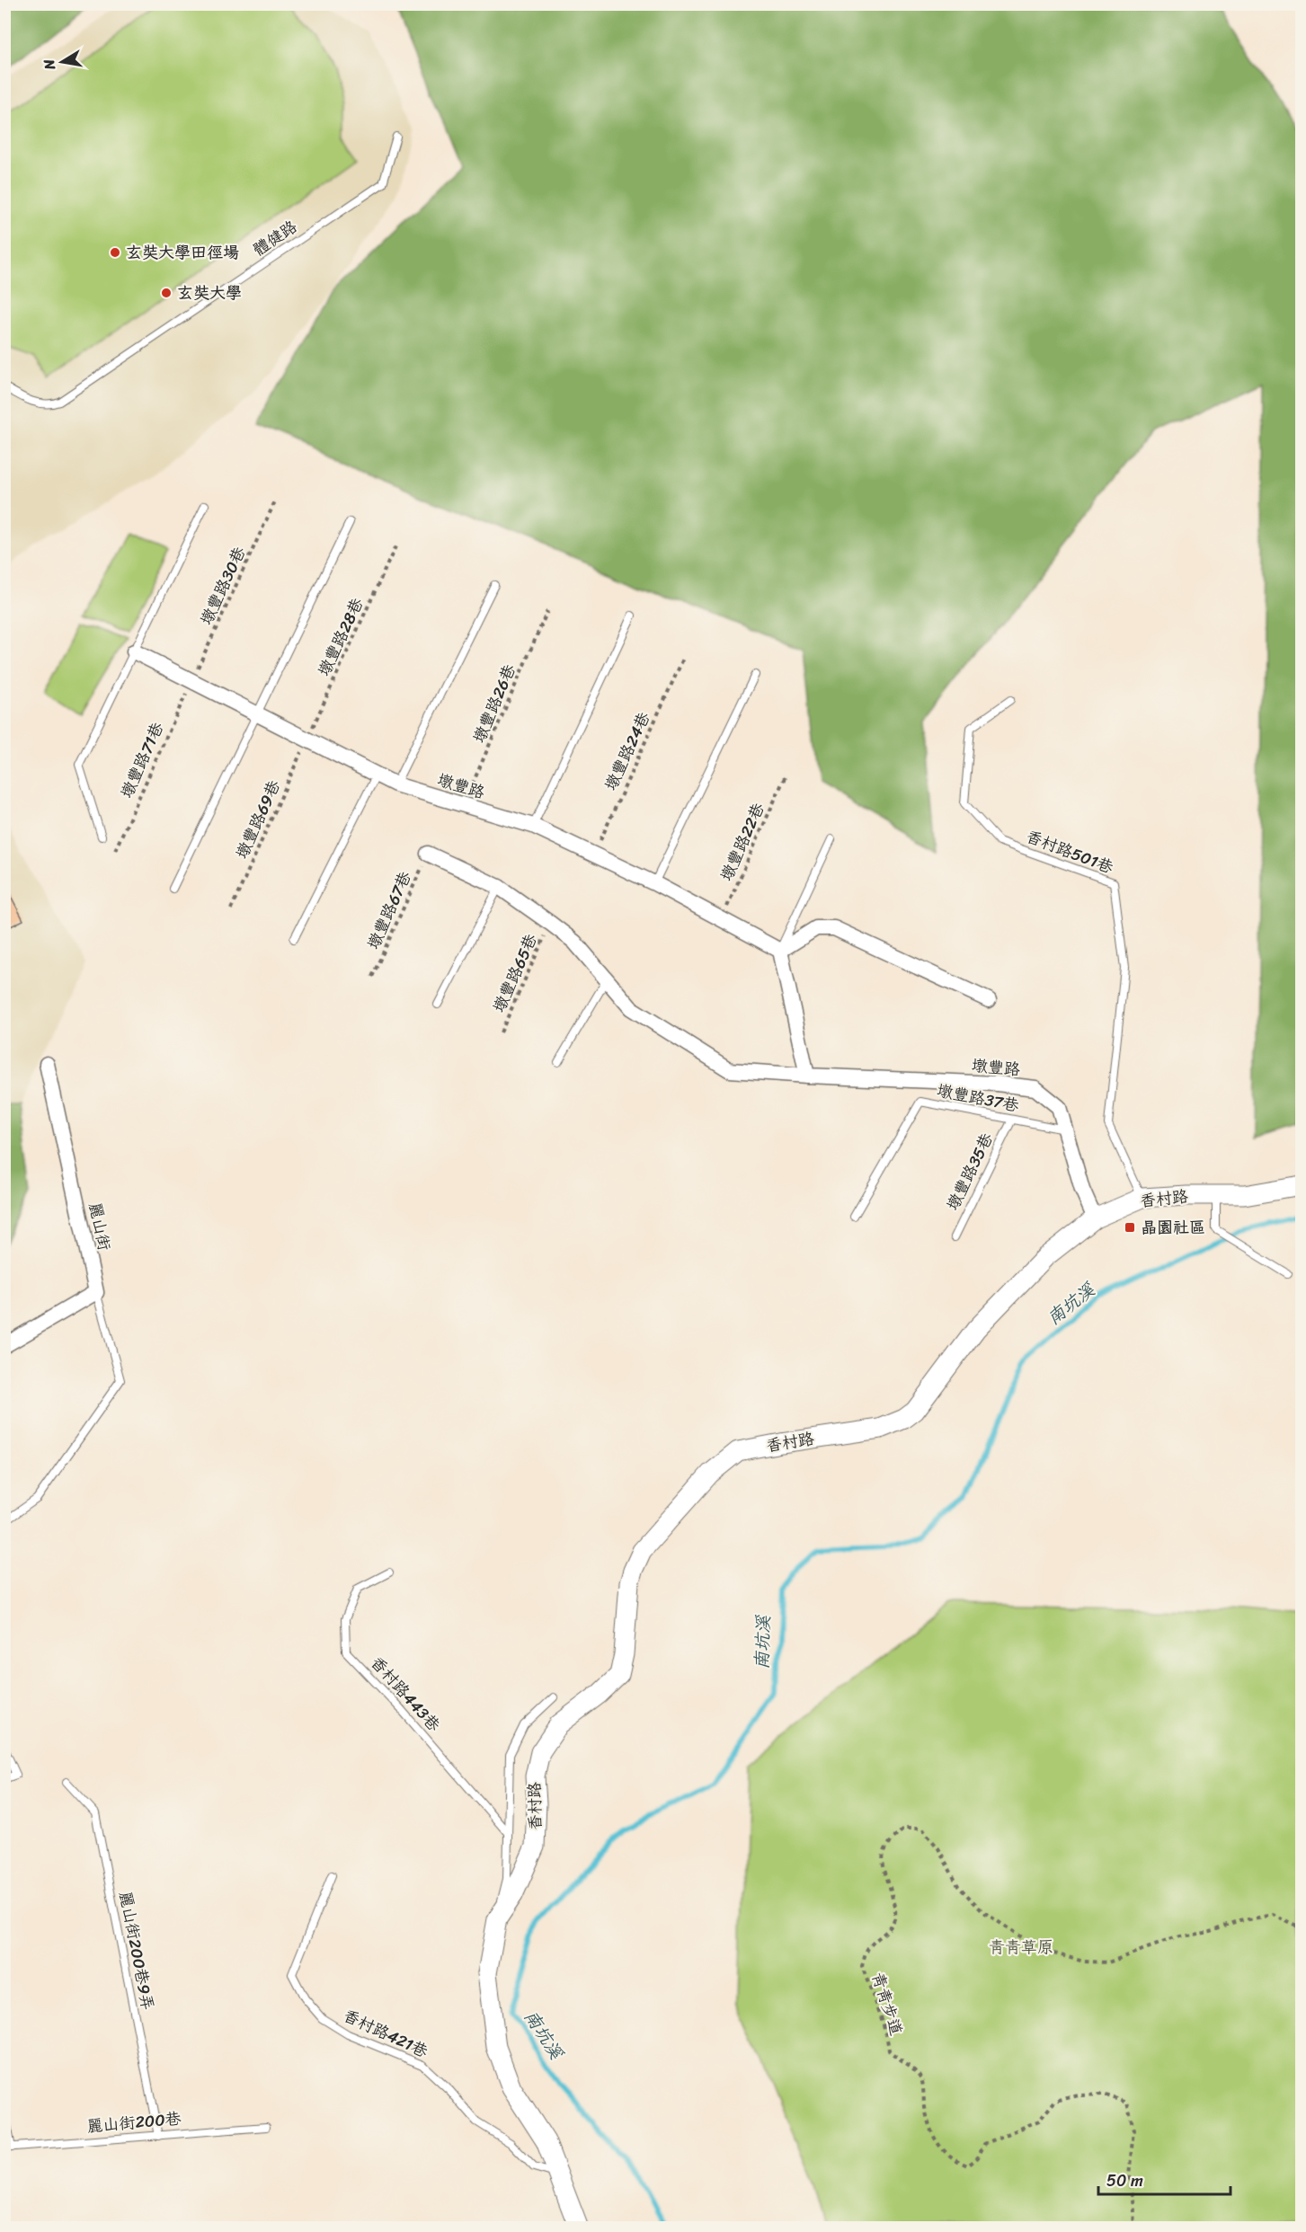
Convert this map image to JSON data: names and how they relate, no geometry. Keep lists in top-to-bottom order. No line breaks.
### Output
{"streets":{"street":["墩豐路","香村路","麗山街"],"lane":["體健路","香村路501巷","墩豐路37巷","墩豐路35巷","香村路443巷","麗山街200巷9弄","香村路421巷","麗山街200巷"],"path":["墩豐路30巷","墩豐路28巷","墩豐路26巷","墩豐路24巷","墩豐路71巷","墩豐路69巷","墩豐路22巷","墩豐路67巷","墩豐路65巷","青青步道"]},"crossings":[["墩豐路30巷","墩豐路71巷"],["墩豐路30巷","墩豐路"],["墩豐路28巷","墩豐路"],["墩豐路28巷","墩豐路69巷"],["墩豐路26巷","墩豐路"],["墩豐路24巷","墩豐路"],["墩豐路71巷","墩豐路"],["墩豐路","墩豐路69巷"],["墩豐路","墩豐路22巷"],["墩豐路","墩豐路67巷"],["墩豐路","墩豐路65巷"],["墩豐路","墩豐路37巷"],["墩豐路","香村路"],["香村路501巷","香村路"],["墩豐路37巷","墩豐路35巷"],["香村路","香村路443巷"],["香村路","香村路421巷"],["麗山街200巷9弄","麗山街200巷"]],"water":["南坑溪"],"parks":["青青草原"],"places":{"other":["玄奘大學田徑場","玄奘大學"],"transit":["晶園社區"]},"scale_bar":"50 m","north":"left"}
